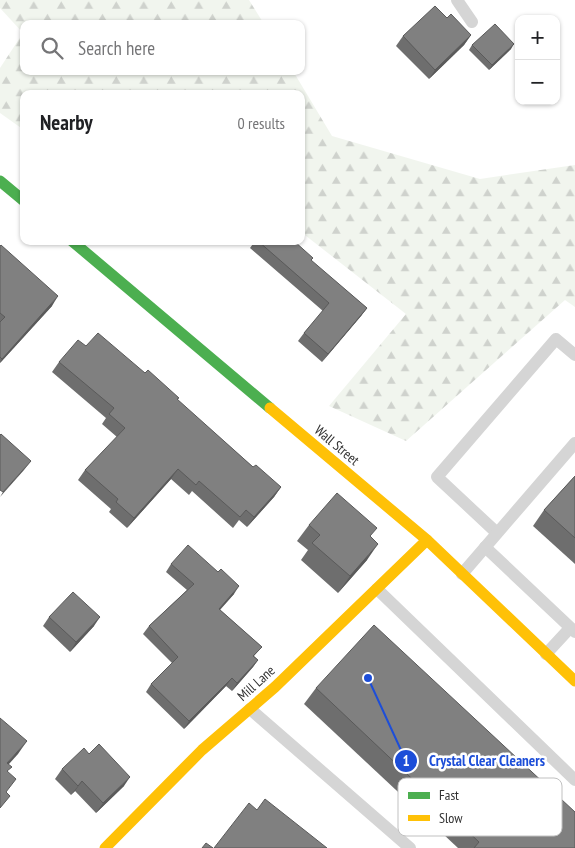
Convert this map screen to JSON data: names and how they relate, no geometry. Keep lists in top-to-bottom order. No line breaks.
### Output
{"streets":{"street":["Wall Street","Mill Lane"]},"crossings":[["Wall Street","Mill Lane"]],"places":["Crystal Clear Cleaners"],"legend":["Fast","Slow"],"page":{"map_buttons":["+","−"],"search":"Search here","heading":["Nearby","0 results"]}}
